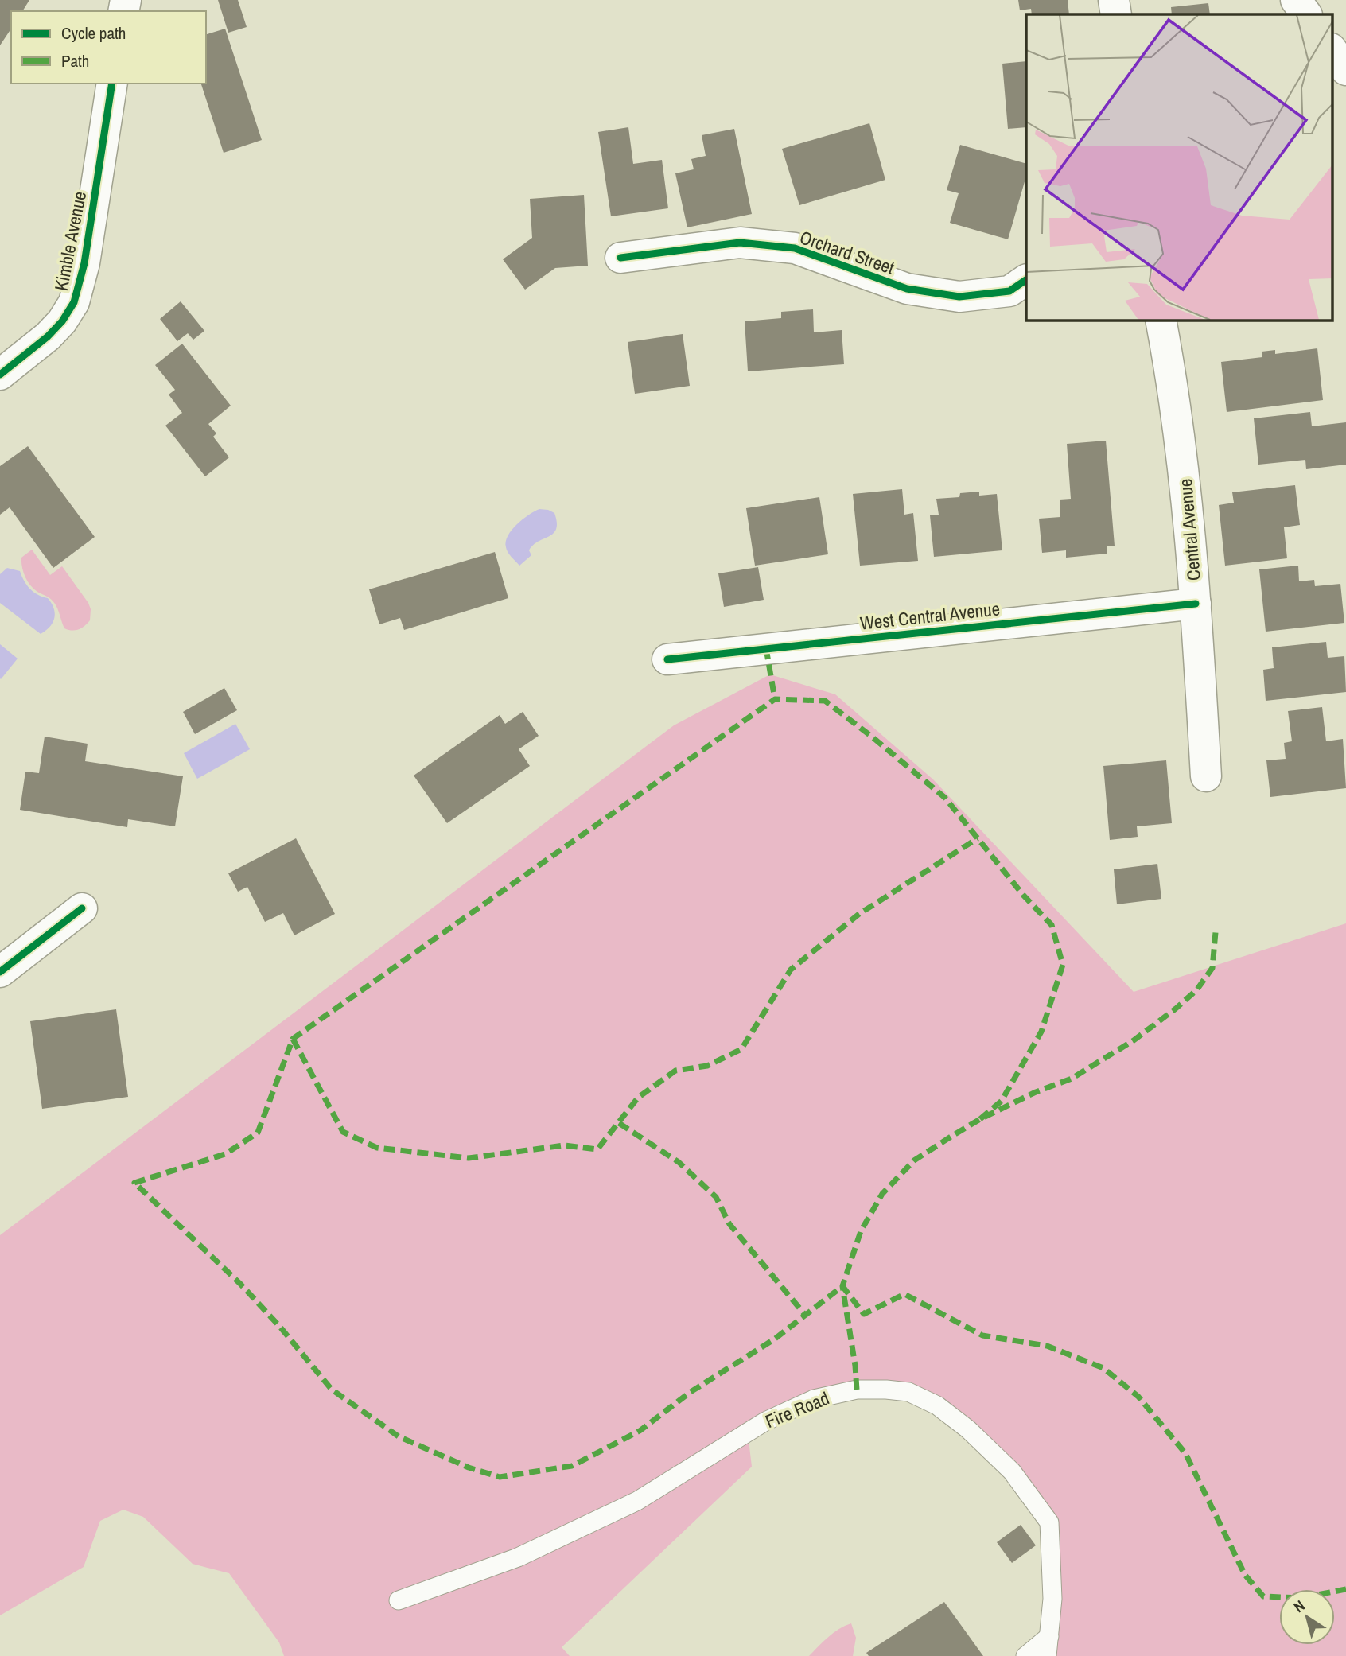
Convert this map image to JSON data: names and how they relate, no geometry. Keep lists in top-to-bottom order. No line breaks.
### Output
{"streets":{"street":["Kimble Avenue","Orchard Street","Central Avenue","West Central Avenue"],"lane":["Fire Road"]},"crossings":[["Central Avenue","West Central Avenue"]],"legend":["Cycle path","Path"],"north":"top left"}
